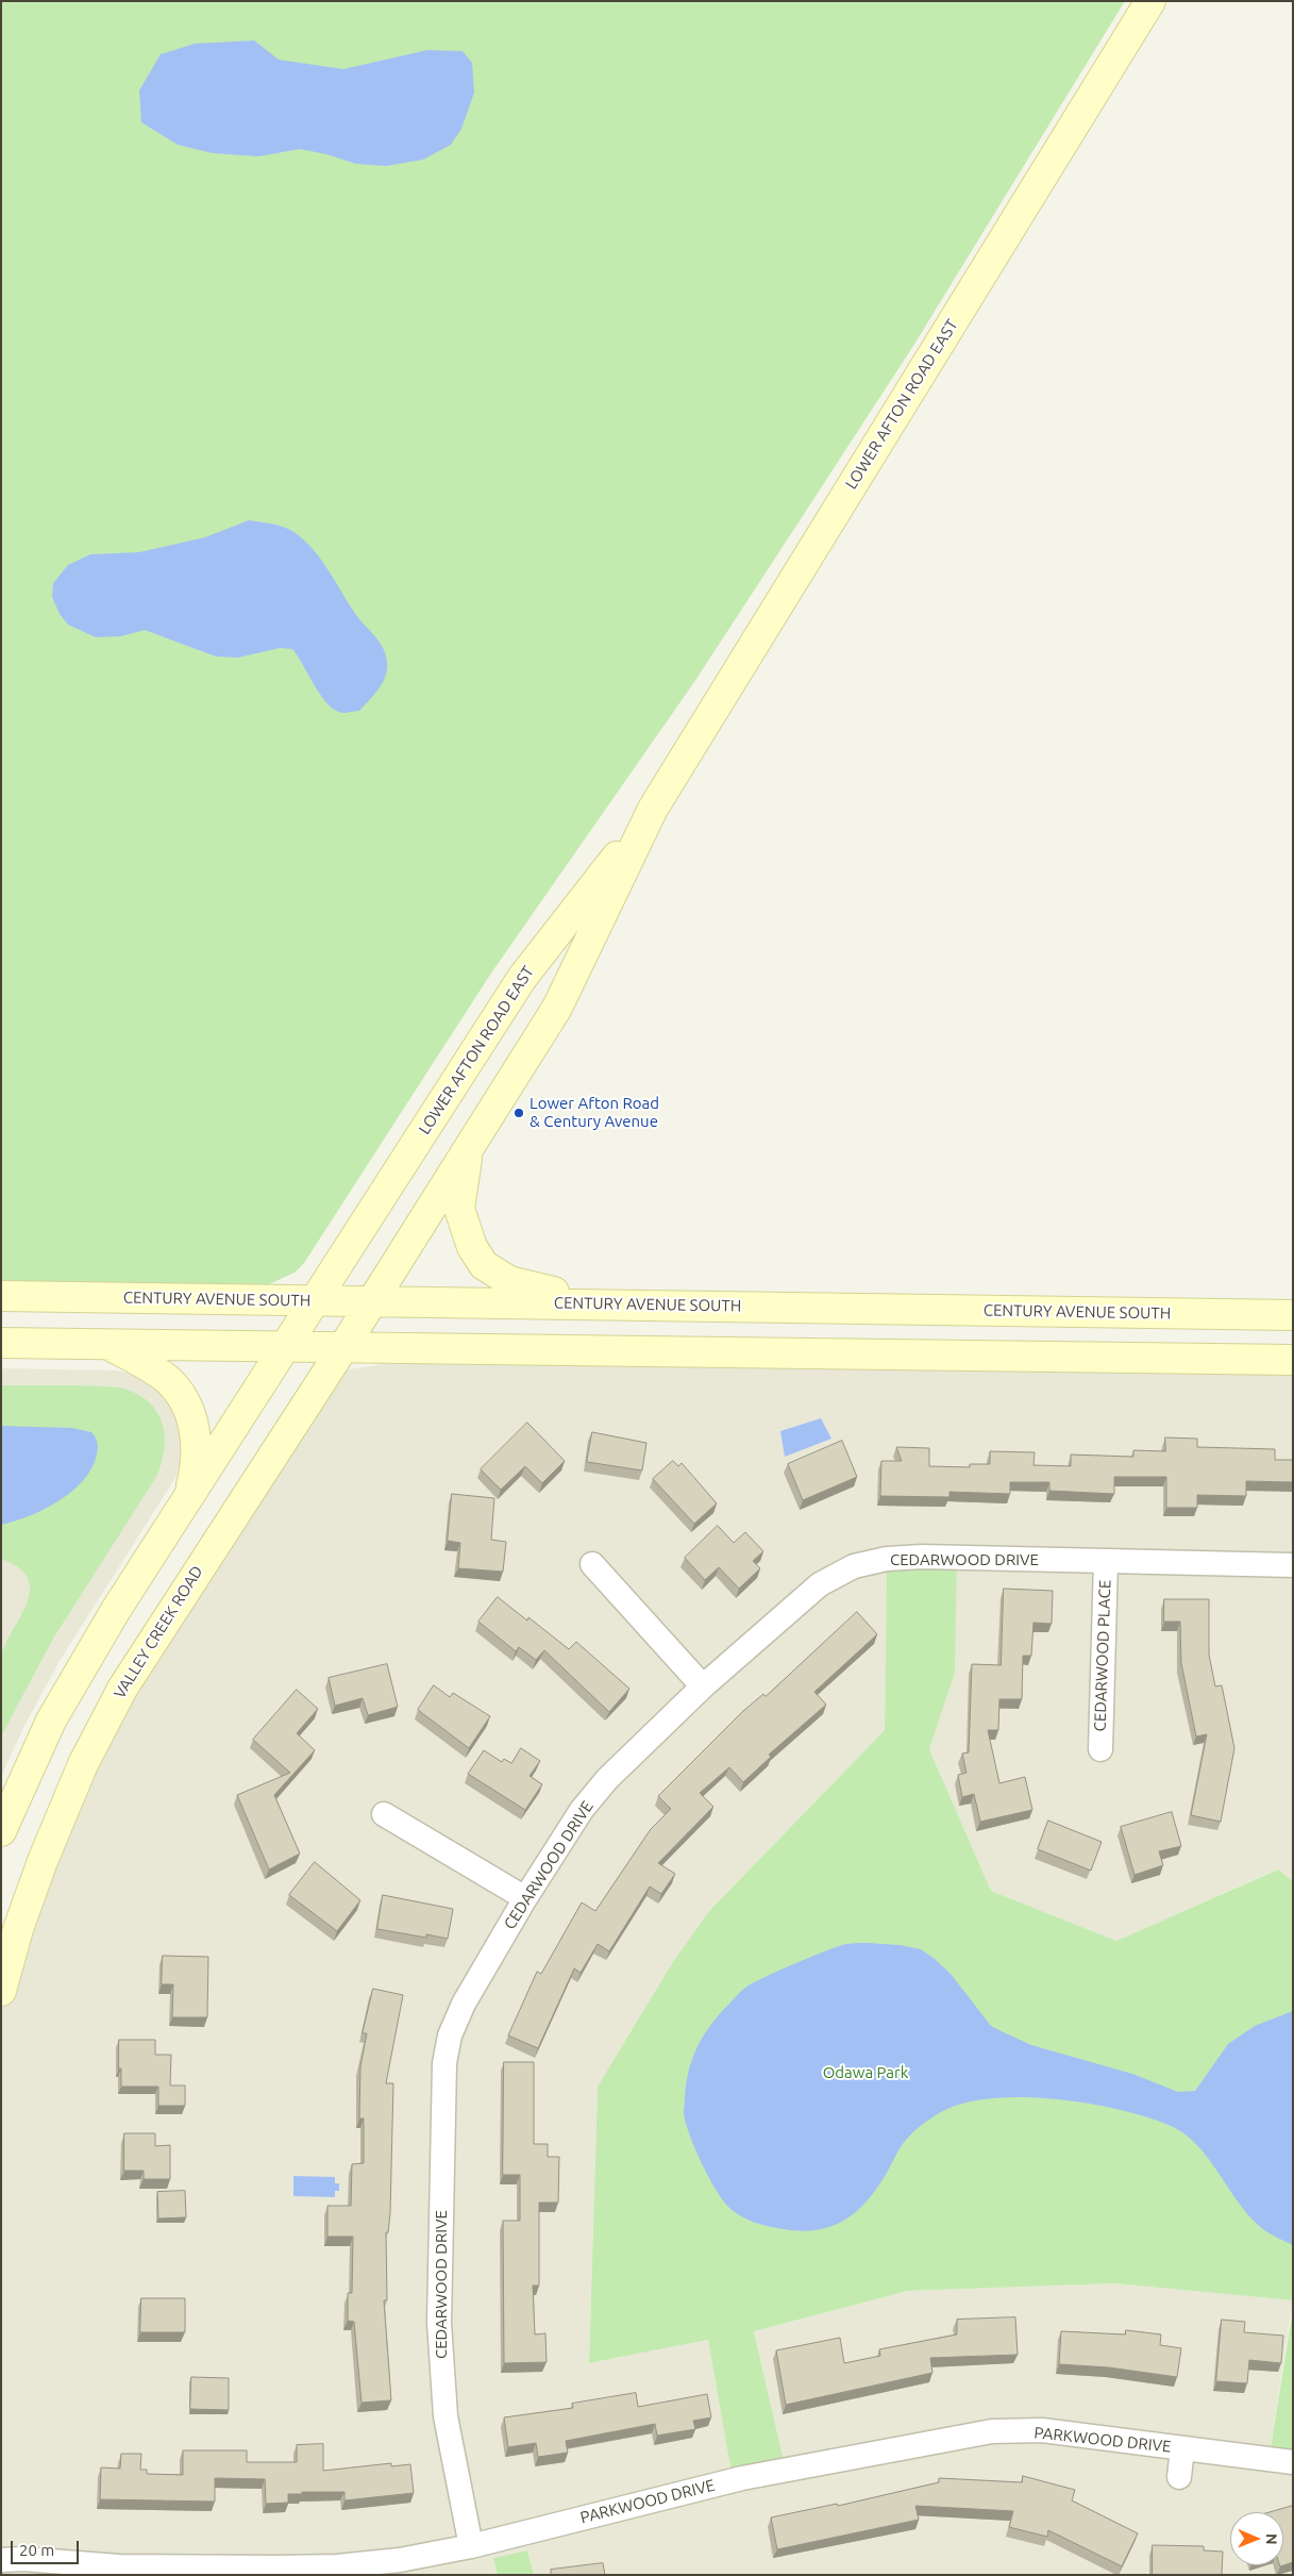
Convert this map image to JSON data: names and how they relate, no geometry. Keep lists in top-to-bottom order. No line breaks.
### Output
{"streets":{"main road":["LOWER AFTON ROAD EAST","CENTURY AVENUE SOUTH","VALLEY CREEK ROAD"],"street":["CEDARWOOD DRIVE","CEDARWOOD PLACE","PARKWOOD DRIVE"]},"crossings":[["LOWER AFTON ROAD EAST","CENTURY AVENUE SOUTH"],["LOWER AFTON ROAD EAST","VALLEY CREEK ROAD"],["CENTURY AVENUE SOUTH","VALLEY CREEK ROAD"],["CEDARWOOD DRIVE","CEDARWOOD PLACE"],["CEDARWOOD DRIVE","PARKWOOD DRIVE"]],"parks":["Odawa Park"],"places":["Lower Afton Road & Century Avenue"],"scale_bar":"20 m","north":"right"}
